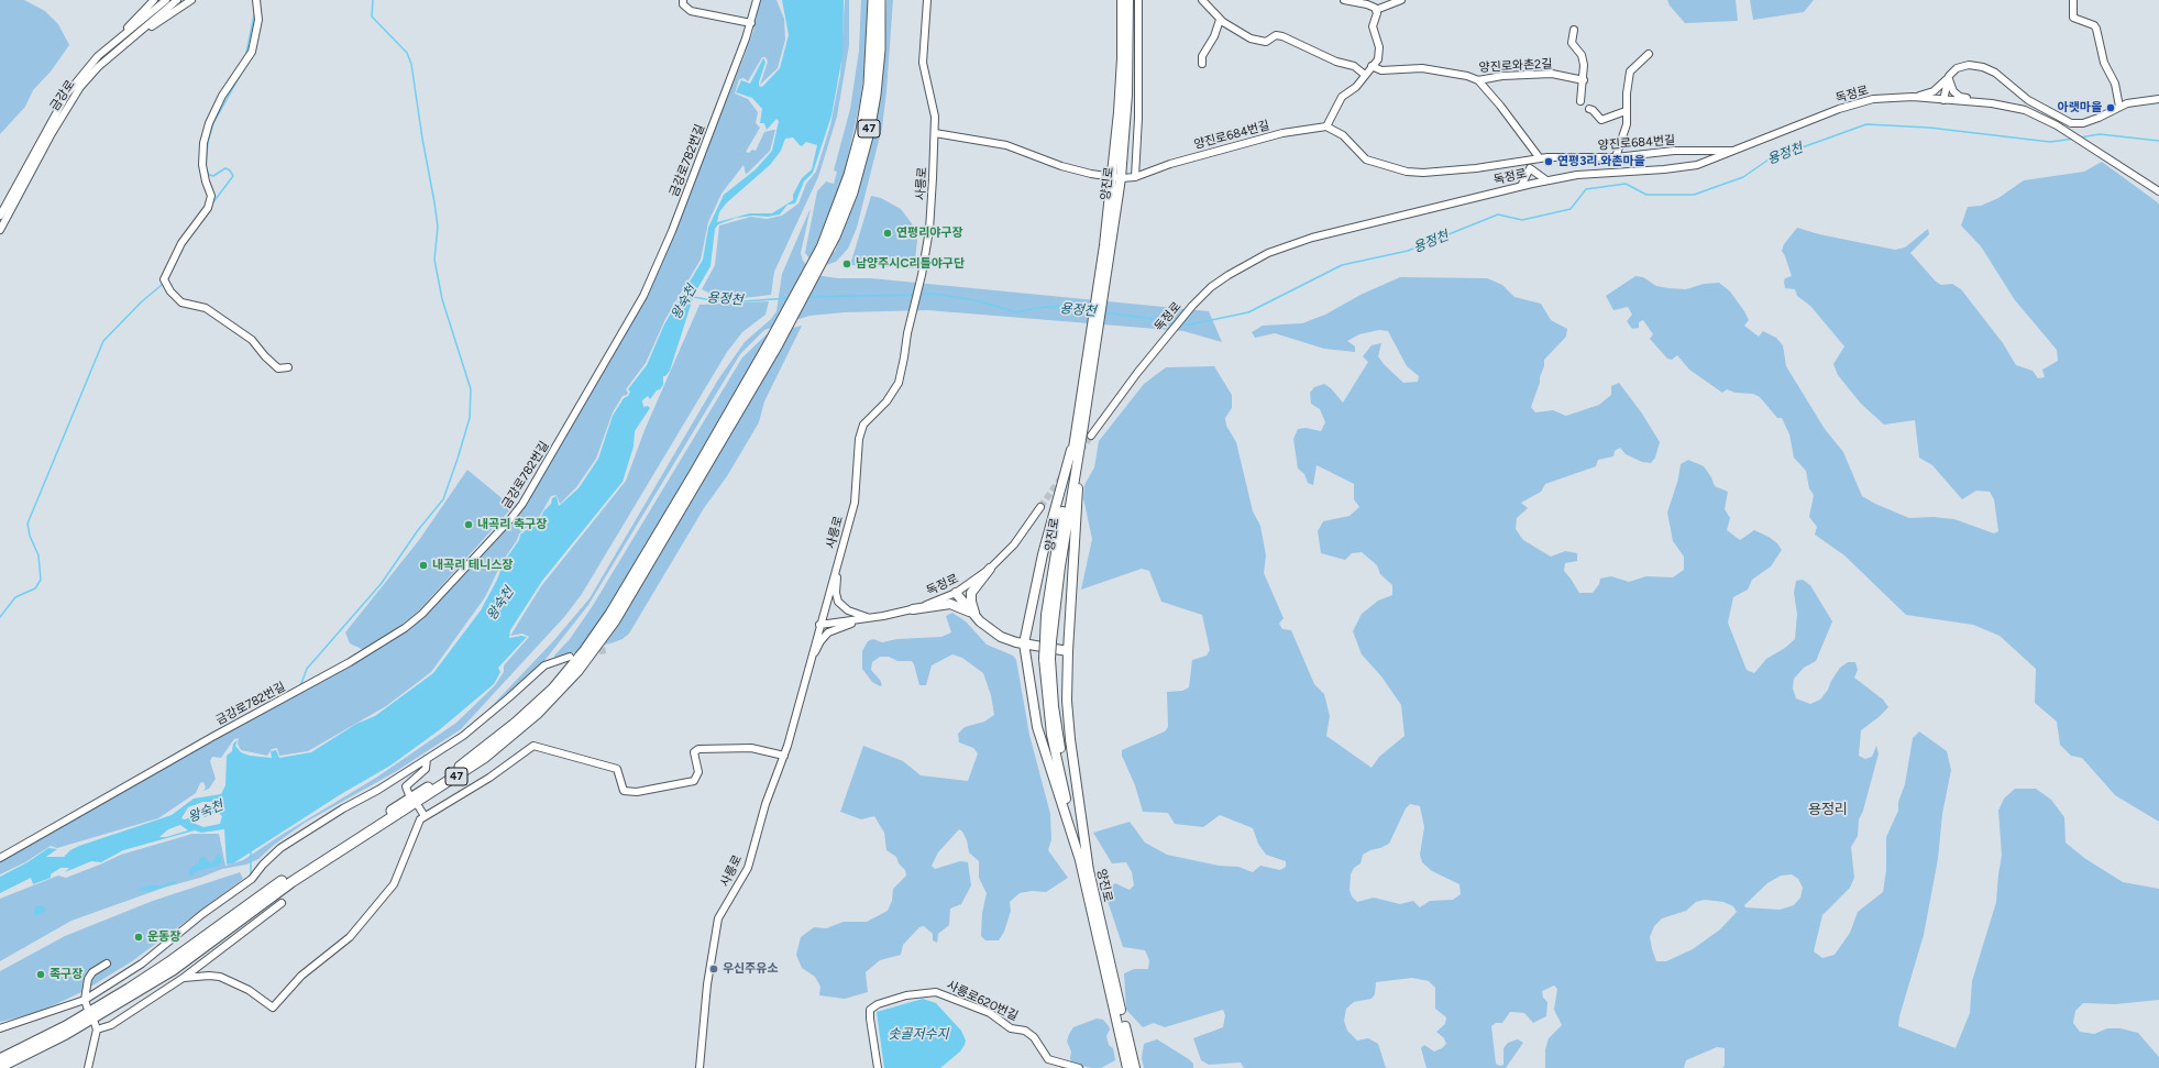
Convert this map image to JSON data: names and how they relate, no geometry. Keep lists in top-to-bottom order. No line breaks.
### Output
{"streets":{"highway":["47"],"main road":["양진로"],"street":["양진로와촌2길","독정로","금강로","양진로684번길","금강로782번길","사릉로","사릉로620번길"]},"crossings":[["독정로","양진로684번길"],["독정로","사릉로"],["양진로684번길","사릉로"],["양진로684번길","양진로"]],"districts":["용정리"],"water":["용정천","왕숙천","솟골저수지"],"places":["아랫마을","연평3리.와촌마을","연평리야구장","남양주시C리틀야구단","내곡리 축구장","내곡리 테니스장","운동장","우신주유소","족구장"]}
